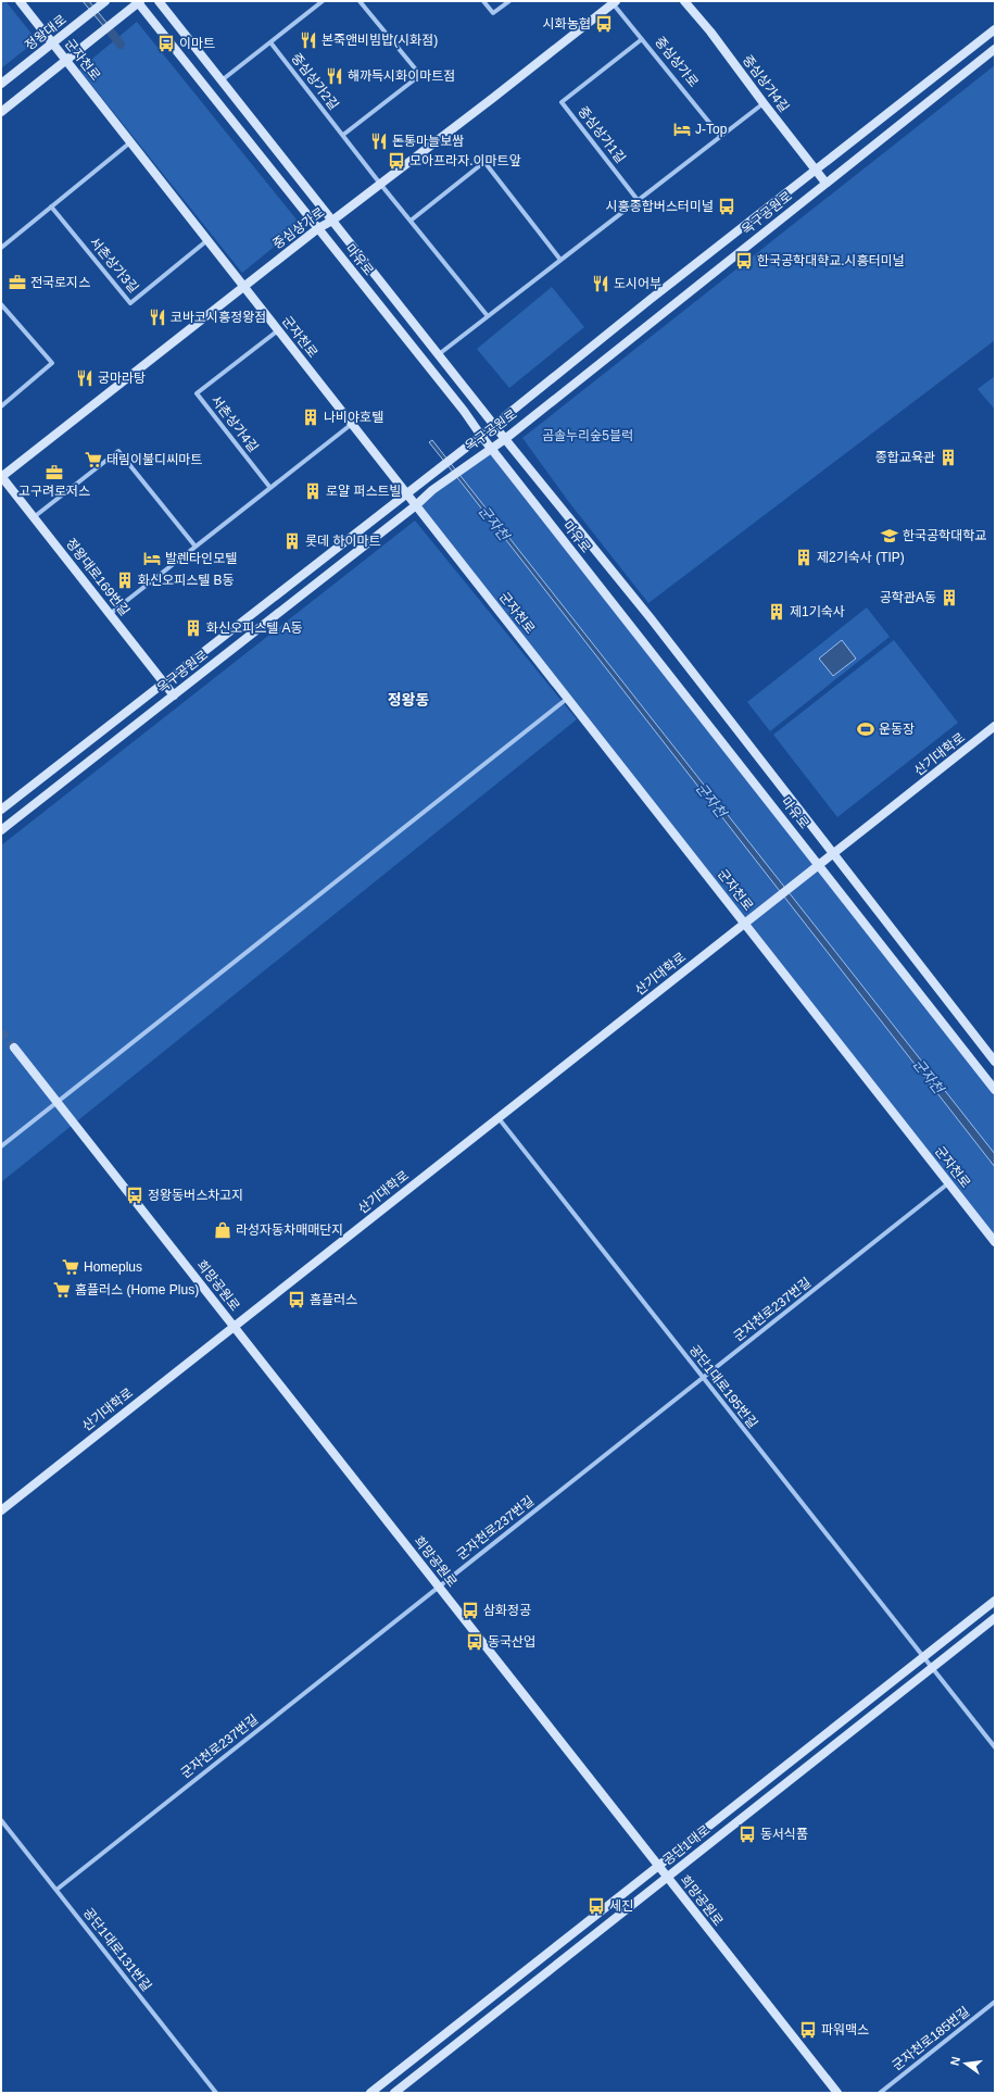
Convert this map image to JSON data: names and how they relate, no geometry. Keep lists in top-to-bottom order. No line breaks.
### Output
{"streets":{"street":["정왕대로","군자천로","중심상가로","중심상가2길","중심상가4길","중심상가1길","옥구공원로","마유로","서촌상가3길","서촌상가4길","정왕대로169번길","산기대학로","희망공원로","군자천로237번길","공단1대로195번길","공단1대로","공단1대로131번길","군자천로185번길"]},"crossings":[["정왕대로","군자천로"],["군자천로","중심상가로"],["군자천로","옥구공원로"],["군자천로","서촌상가3길"],["군자천로","서촌상가4길"],["군자천로","산기대학로"],["군자천로","군자천로237번길"],["중심상가로","중심상가2길"],["중심상가로","중심상가1길"],["중심상가로","마유로"],["중심상가로","정왕대로169번길"],["중심상가4길","옥구공원로"],["옥구공원로","마유로"],["옥구공원로","정왕대로169번길"],["마유로","산기대학로"],["산기대학로","희망공원로"],["산기대학로","공단1대로195번길"],["희망공원로","군자천로237번길"],["희망공원로","공단1대로"],["군자천로237번길","공단1대로195번길"],["군자천로237번길","공단1대로131번길"],["공단1대로195번길","공단1대로"]],"districts":["정왕동"],"water":["군자천"],"parks":["곰솔누리숲5블럭"],"places":{"bus stop":["시화농협","이마트","모아프라자.이마트앞","시흥종합버스터미널","한국공학대햑교.시흥터미널","정왕동버스차고지","홈플러스","삼화정공","동국산업","동서식품","세진","파워맥스"],"restaurant":["본죽앤비빔밥(시화점)","해까득시화이마트점","돈통마늘보쌈","도시어부","코바코시흥정왕점","궁마라탕"],"hotel":["J-Top","발렌타인모텔"],"office":["전국로지스","고구려로저스"],"building":["나비야호텔","종합교육관","로얄 퍼스트빌","롯데 하이마트","제2기숙사 (TIP)","화신오피스텔 B동","공학관A동","제1기숙사","화신오피스텔 A동"],"supermarket":["태림이불디씨마트","Homeplus","홈플러스 (Home Plus)"],"school or university":["한국공학대학교"],"sports":["운동장"],"shop":["라성자동차매매단지"]},"north":"left"}
